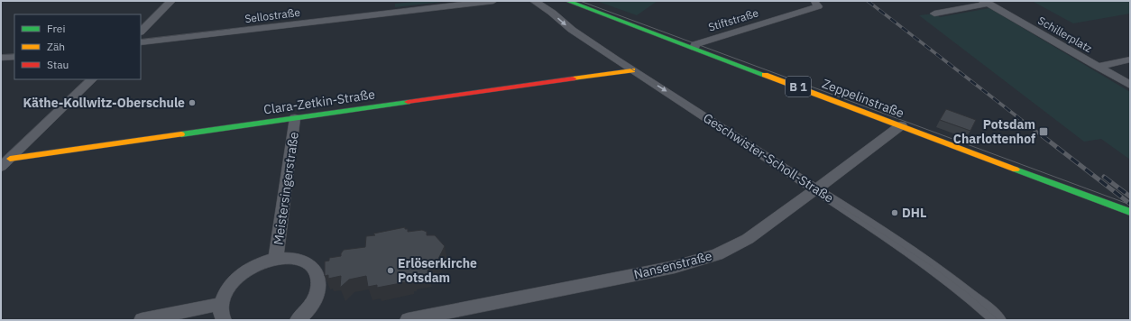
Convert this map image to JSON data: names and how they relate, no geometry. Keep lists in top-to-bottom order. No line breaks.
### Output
{"streets":{"street":["Sellostraße","Stiftstraße","Schillerplatz","B 1","Zeppelinstraße","Clara-Zetkin-Straße","Geschwister-Scholl-Straße","Meistersingerstraße","Nansenstraße"]},"crossings":[["Stiftstraße","Zeppelinstraße"],["Zeppelinstraße","Nansenstraße"],["Clara-Zetkin-Straße","Geschwister-Scholl-Straße"],["Clara-Zetkin-Straße","Meistersingerstraße"],["Geschwister-Scholl-Straße","Nansenstraße"]],"one_way":["Geschwister-Scholl-Straße"],"places":{"other":["Käthe-Kollwitz-Oberschule","DHL","Erlöserkirche Potsdam"],"transit":["Potsdam Charlottenhof"]},"legend":["Frei","Zäh","Stau"]}
